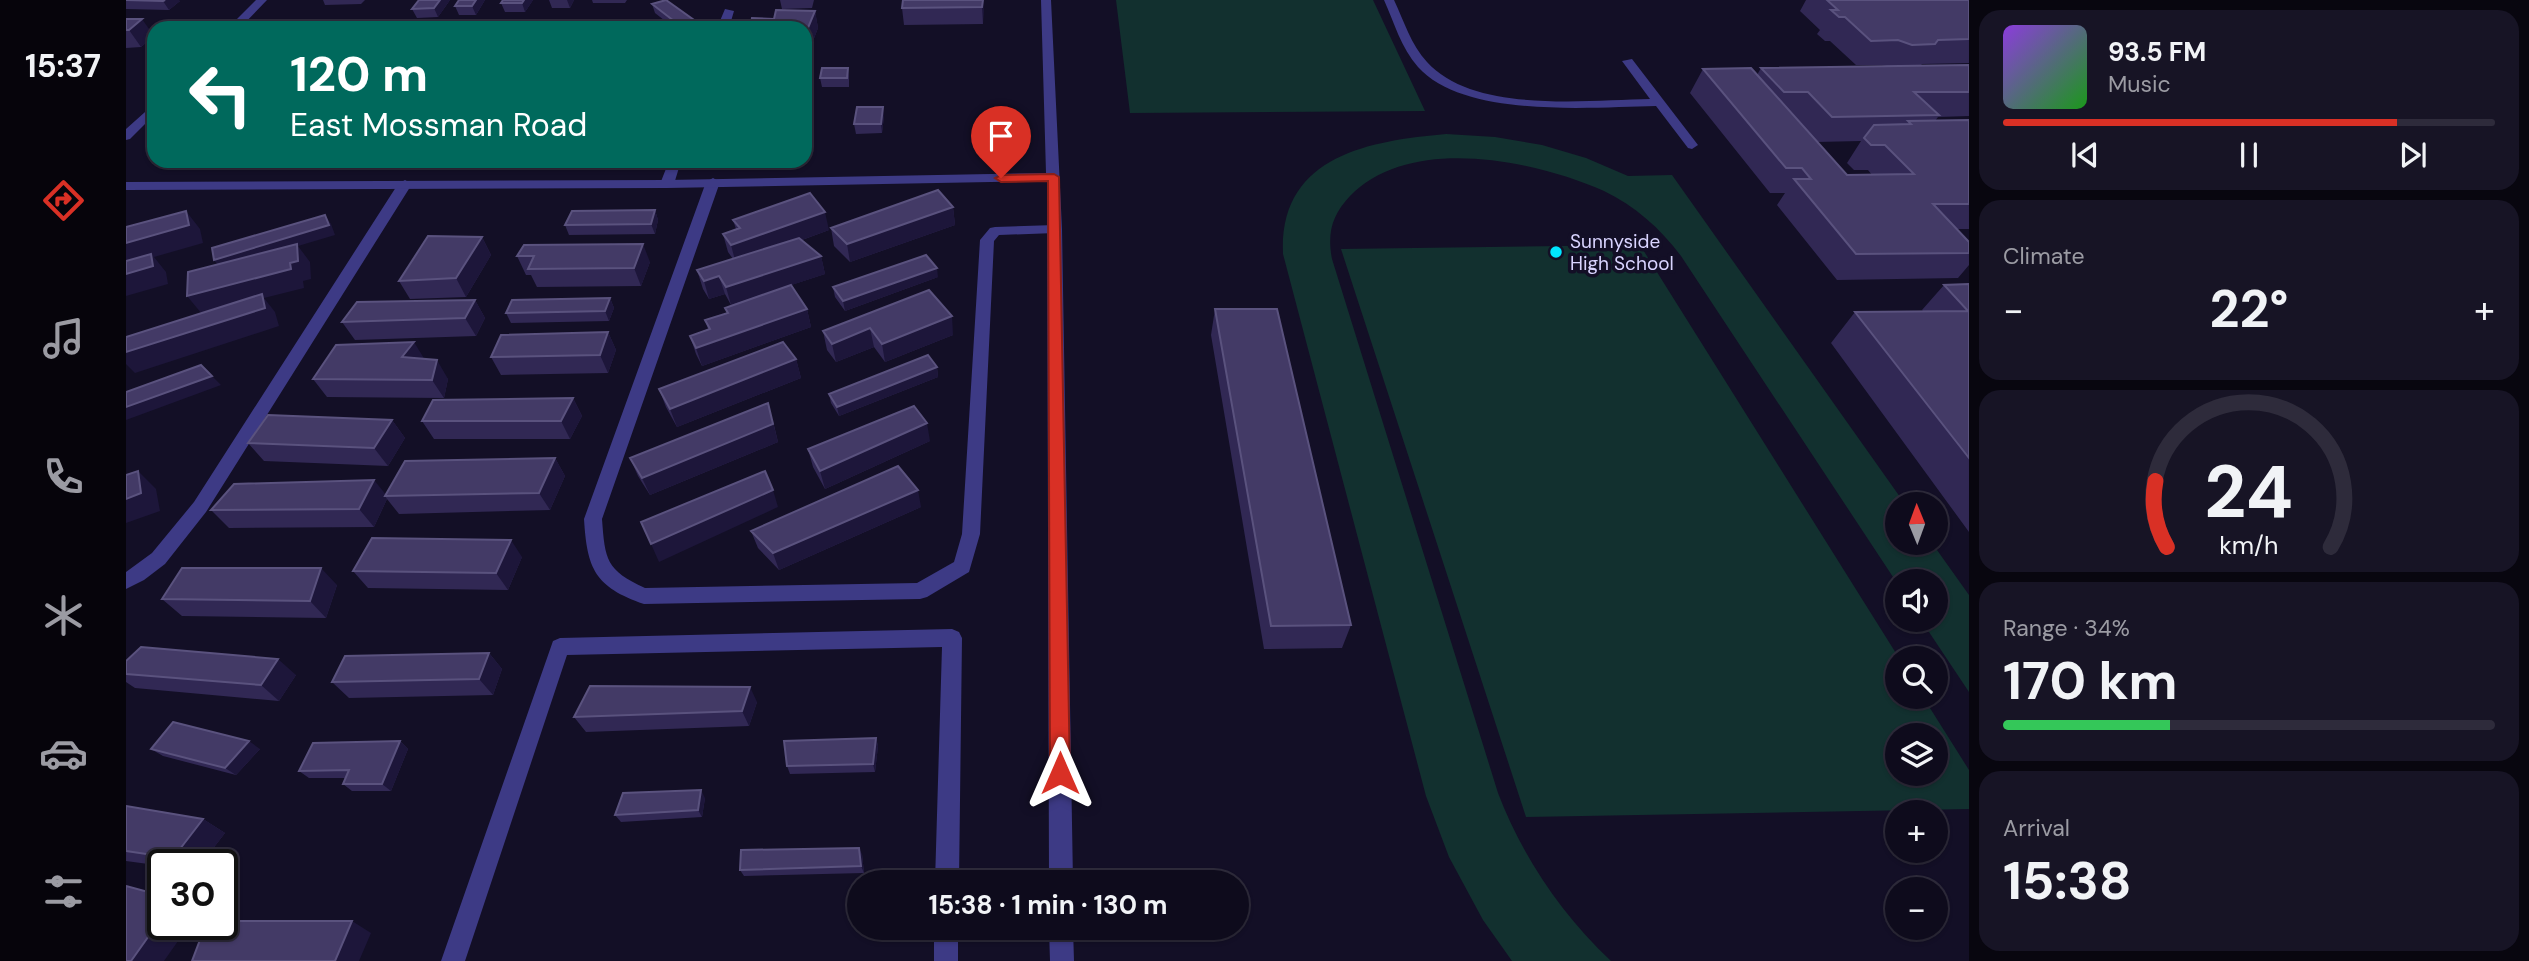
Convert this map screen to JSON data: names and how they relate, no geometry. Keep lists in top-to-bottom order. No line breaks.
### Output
{"places":["Sunnyside High School"],"north":"top","page":{"tabs":"15:37","turn":["120 m","East Mossman Road"],"song":["93.5 FM","Music"],"tile":["Climate",["Range · 34%","170 km"],["Arrival","15:38"]],"heat":["−","22°","+"],"map_buttons":["+","−"],"limit":"30","trip":"15:38 · 1 min · 130 m","gauge":["24","km/h"]}}
